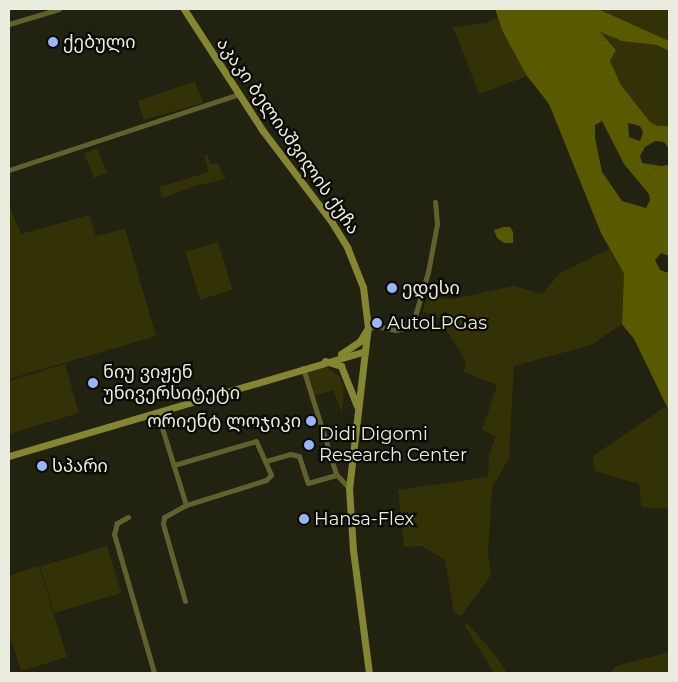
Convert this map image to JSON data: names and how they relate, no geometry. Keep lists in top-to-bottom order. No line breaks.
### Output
{"streets":{"main road":["აკაკი ბელიაშვილის ქუჩა"]},"places":["ქებული","ედესი","AutoLPGas","ნიუ ვიჟენ უნივერსიტეტი","ორიენტ ლოჯიკი","Didi Digomi Research Center","სპარი","Hansa-Flex"]}
